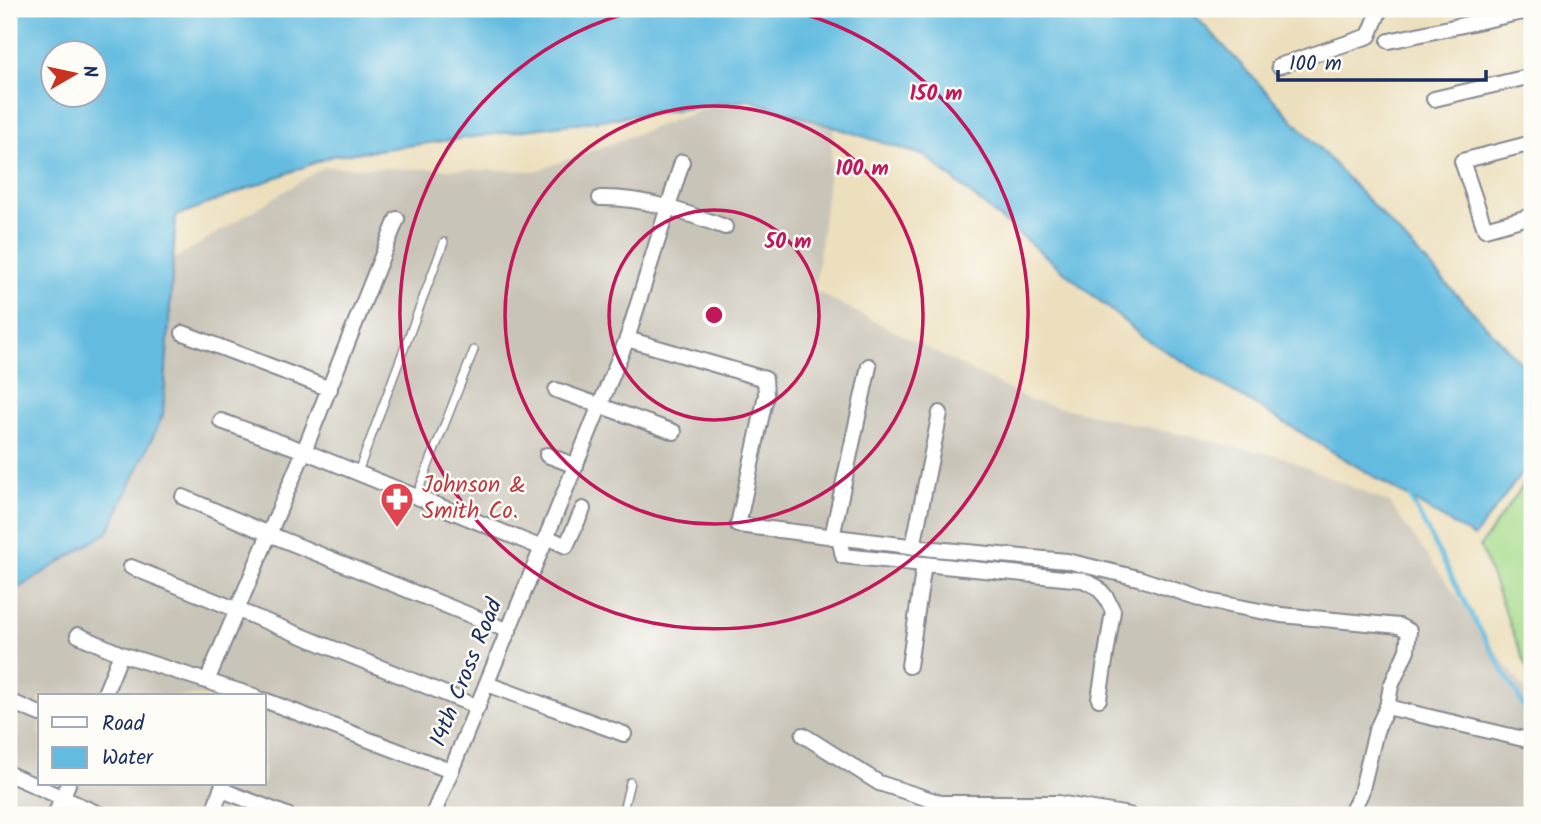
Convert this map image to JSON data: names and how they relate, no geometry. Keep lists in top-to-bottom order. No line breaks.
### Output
{"streets":{"street":["14th Cross Road"]},"places":{"pharmacy":["Johnson & Smith Co."]},"legend":["Road","Water"],"scale_bar":"100 m","north":"right","rings":["150 m","100 m","50 m"]}
